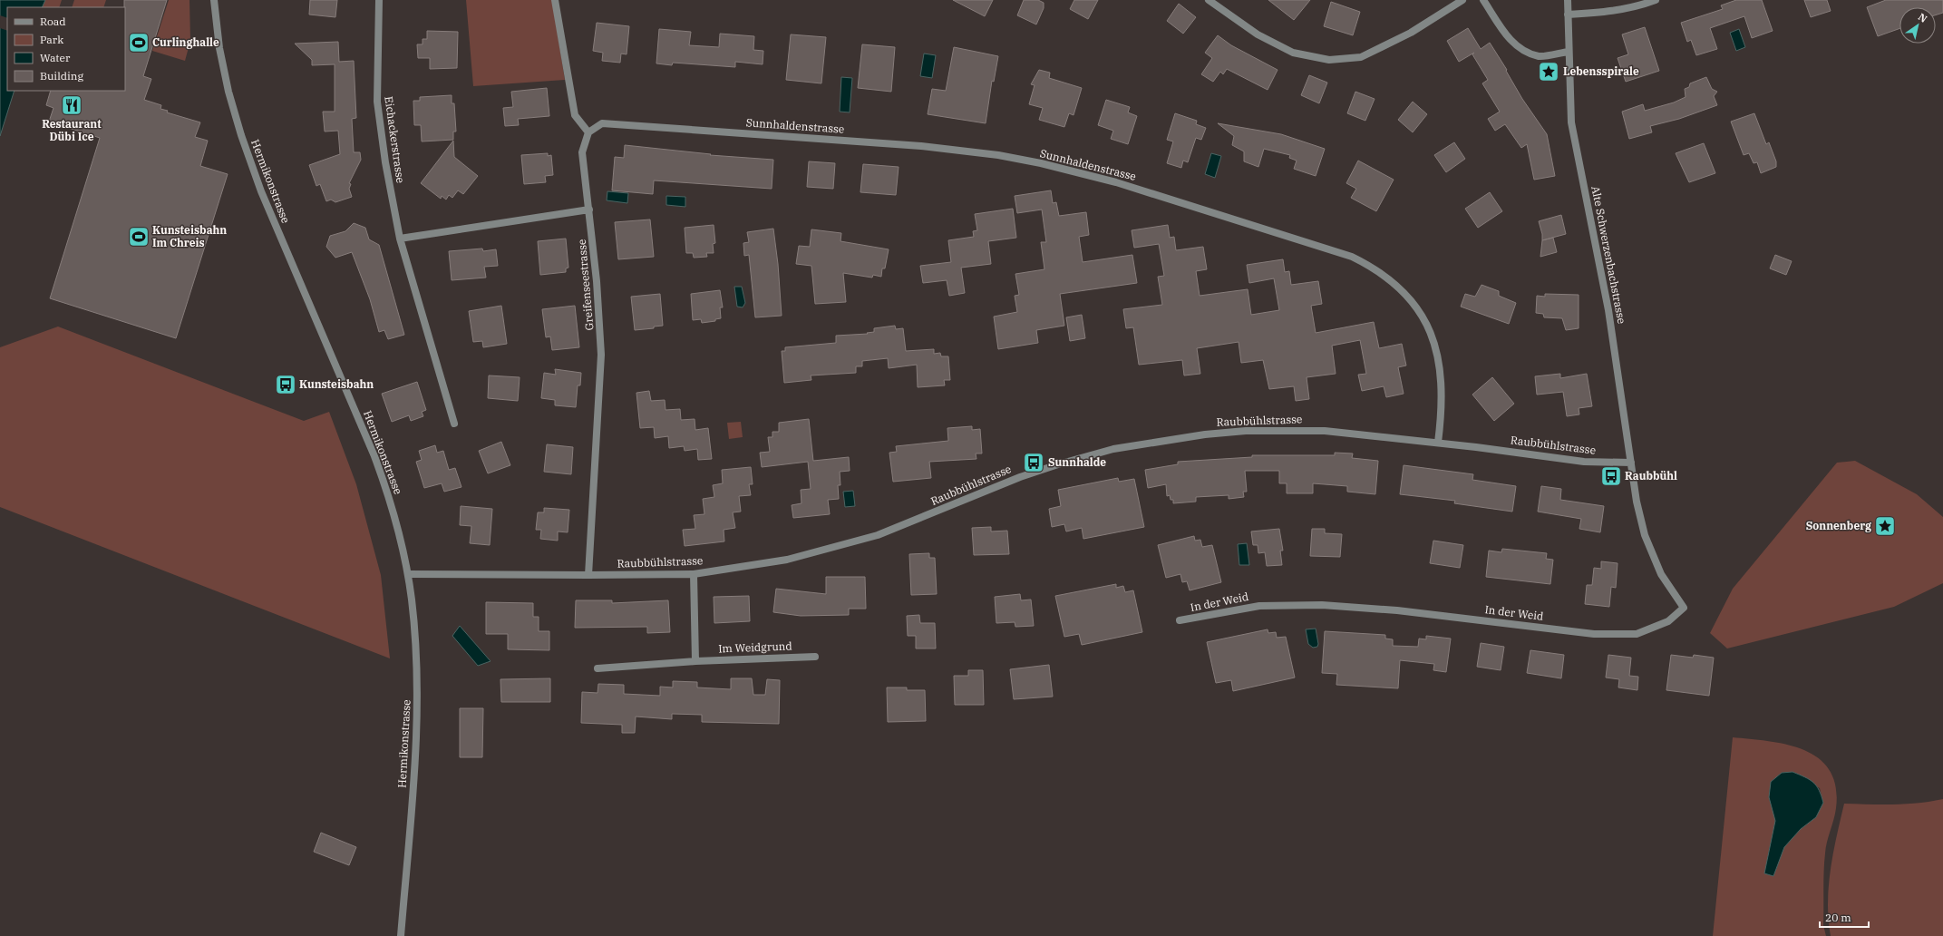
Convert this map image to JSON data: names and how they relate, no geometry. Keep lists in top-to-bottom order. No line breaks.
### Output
{"streets":{"street":["Sunnhaldenstrasse","Eichackerstrasse","Hermikonstrasse","Alte Schwerzenbachstrasse","Greifenseestrasse","Raubbühlstrasse","In der Weid","Im Weidgrund"]},"crossings":[["Sunnhaldenstrasse","Greifenseestrasse"],["Sunnhaldenstrasse","Raubbühlstrasse"],["Hermikonstrasse","Raubbühlstrasse"],["Alte Schwerzenbachstrasse","Raubbühlstrasse"],["Alte Schwerzenbachstrasse","In der Weid"],["Greifenseestrasse","Raubbühlstrasse"],["Raubbühlstrasse","In der Weid"]],"places":{"sports":["Curlinghalle","Kunsteisbahn Im Chreis"],"place":["Lebensspirale","Sonnenberg"],"restaurant":["Restaurant Dübi Ice"],"bus stop":["Kunsteisbahn","Sunnhalde","Raubbühl"]},"legend":["Road","Park","Water","Building"],"scale_bar":"20 m","north":"top right"}
